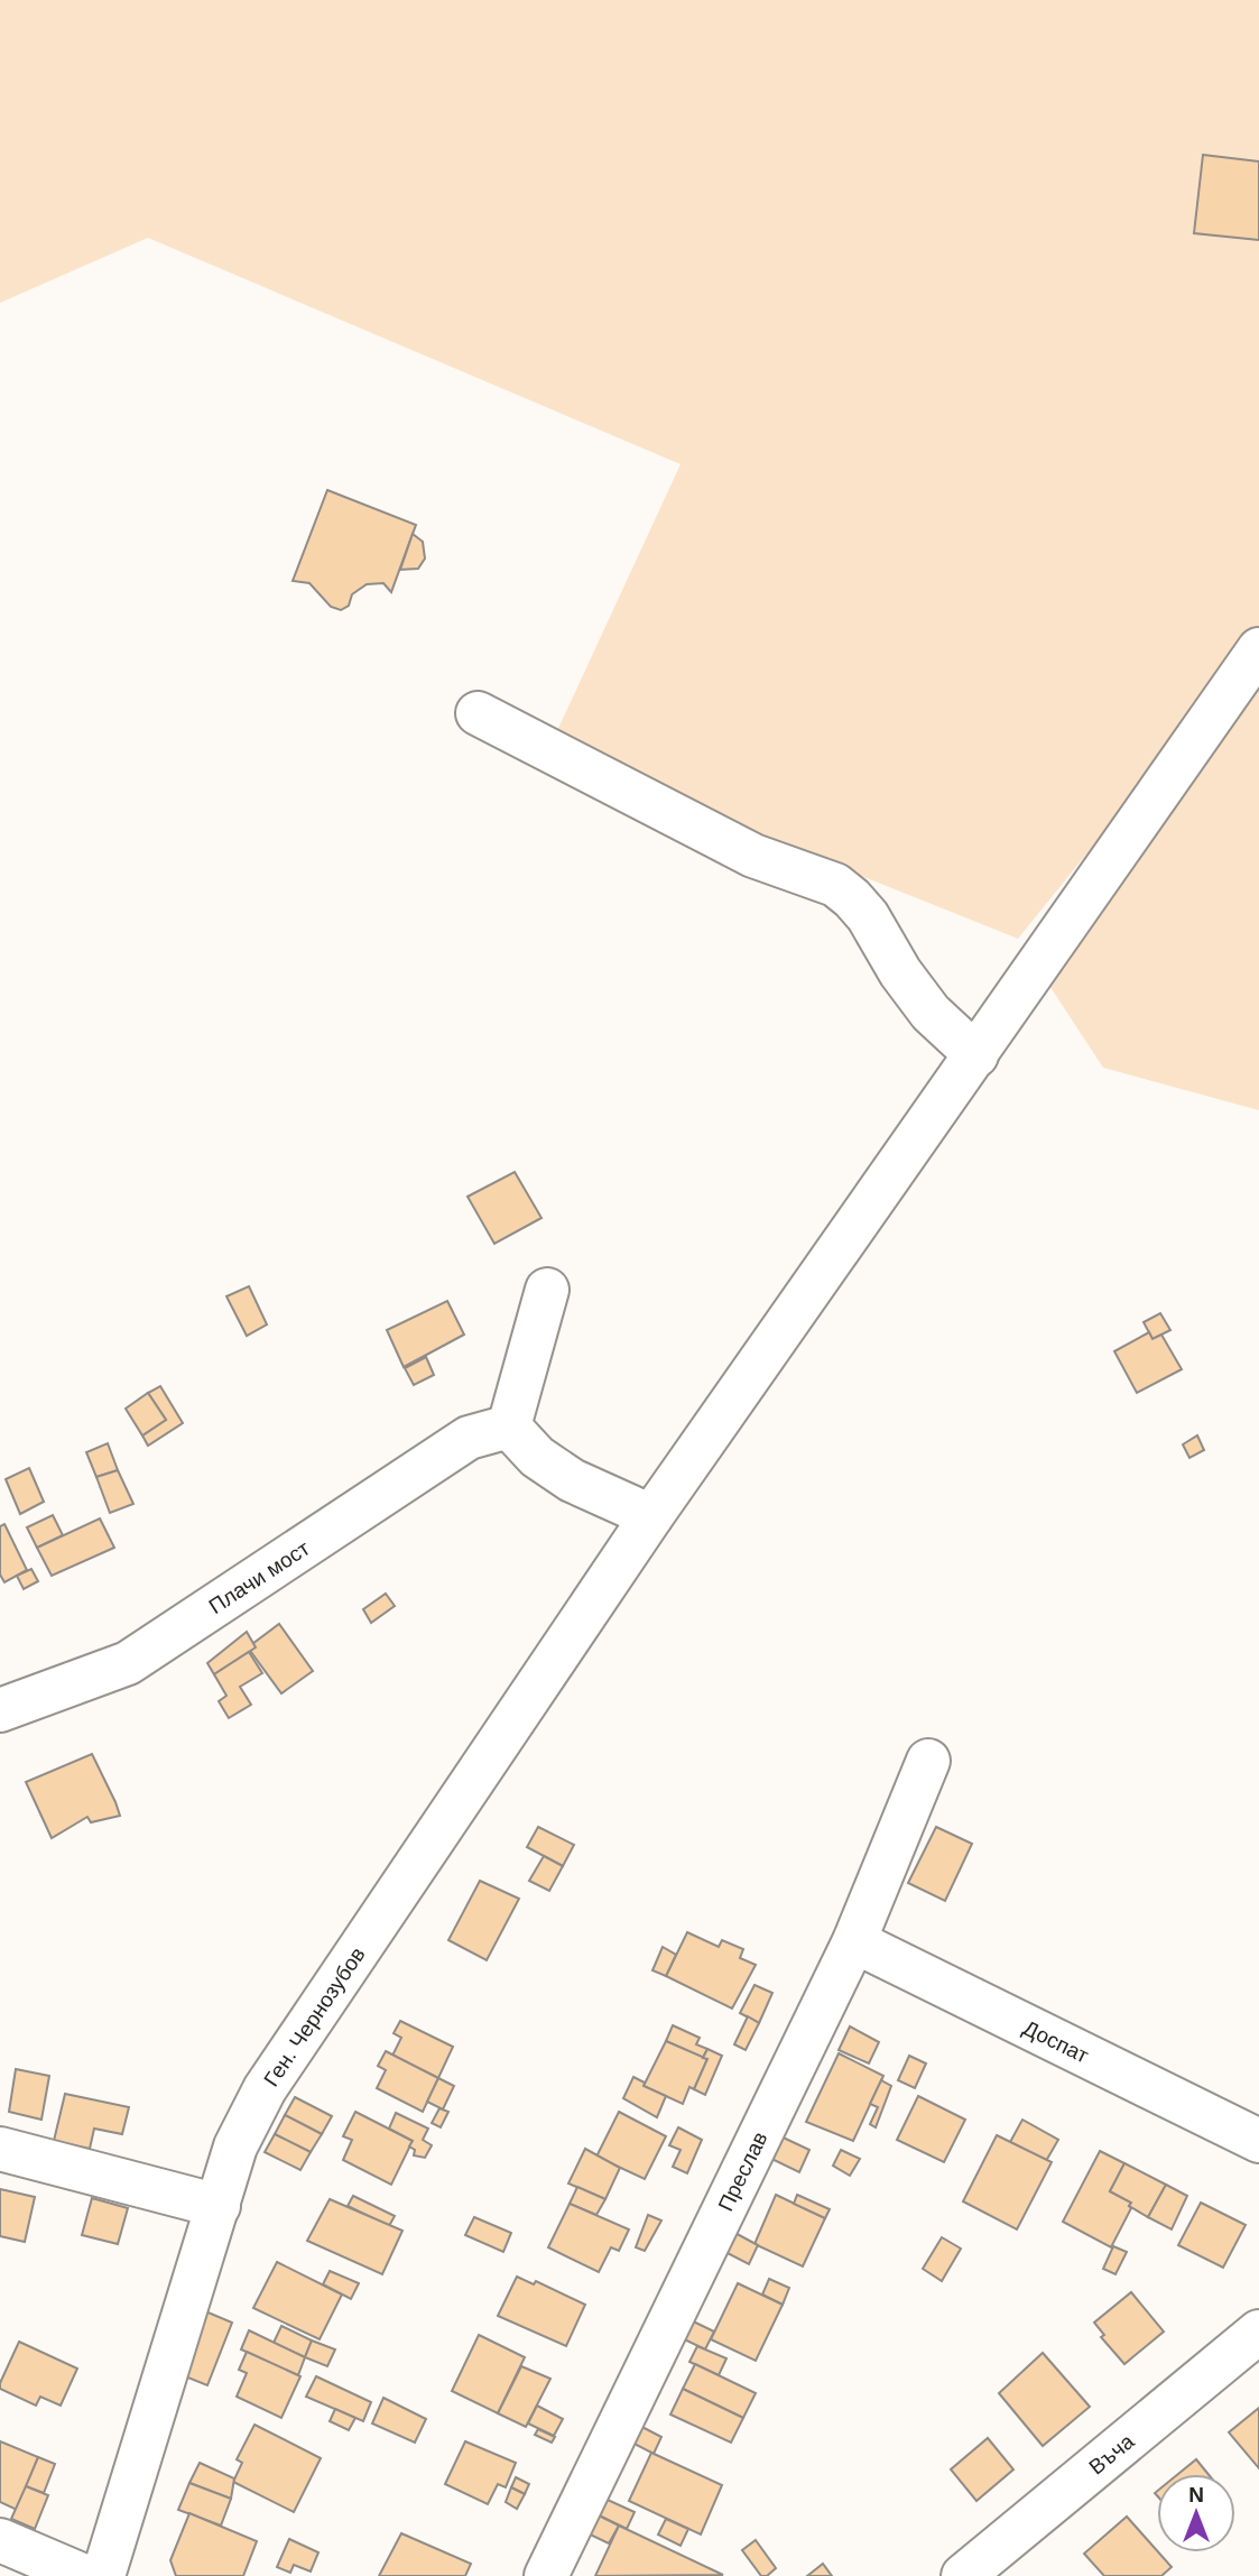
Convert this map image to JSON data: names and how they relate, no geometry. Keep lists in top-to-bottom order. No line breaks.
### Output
{"streets":{"street":["Плачи мост","Ген. Чернозубов","Доспат","Преслав","Въча"]},"crossings":[["Доспат","Преслав"]],"north":"top"}
